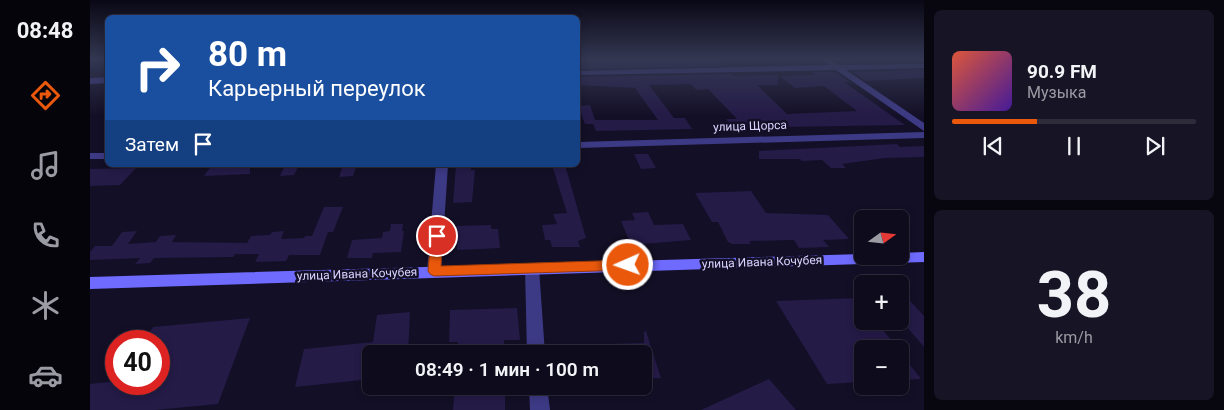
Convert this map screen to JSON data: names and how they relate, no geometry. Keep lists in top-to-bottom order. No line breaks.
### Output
{"streets":{"street":["улица Щорса","улица Ивана Кочубея"]},"north":"right","page":{"tabs":"08:48","turn":["80 m","Карьерный переулок"],"song":["90.9 FM","Музыка"],"then":"Затем","map_buttons":["+","−"],"tile":["38","km/h"],"limit":"40","trip":"08:49 · 1 мин · 100 m"}}
